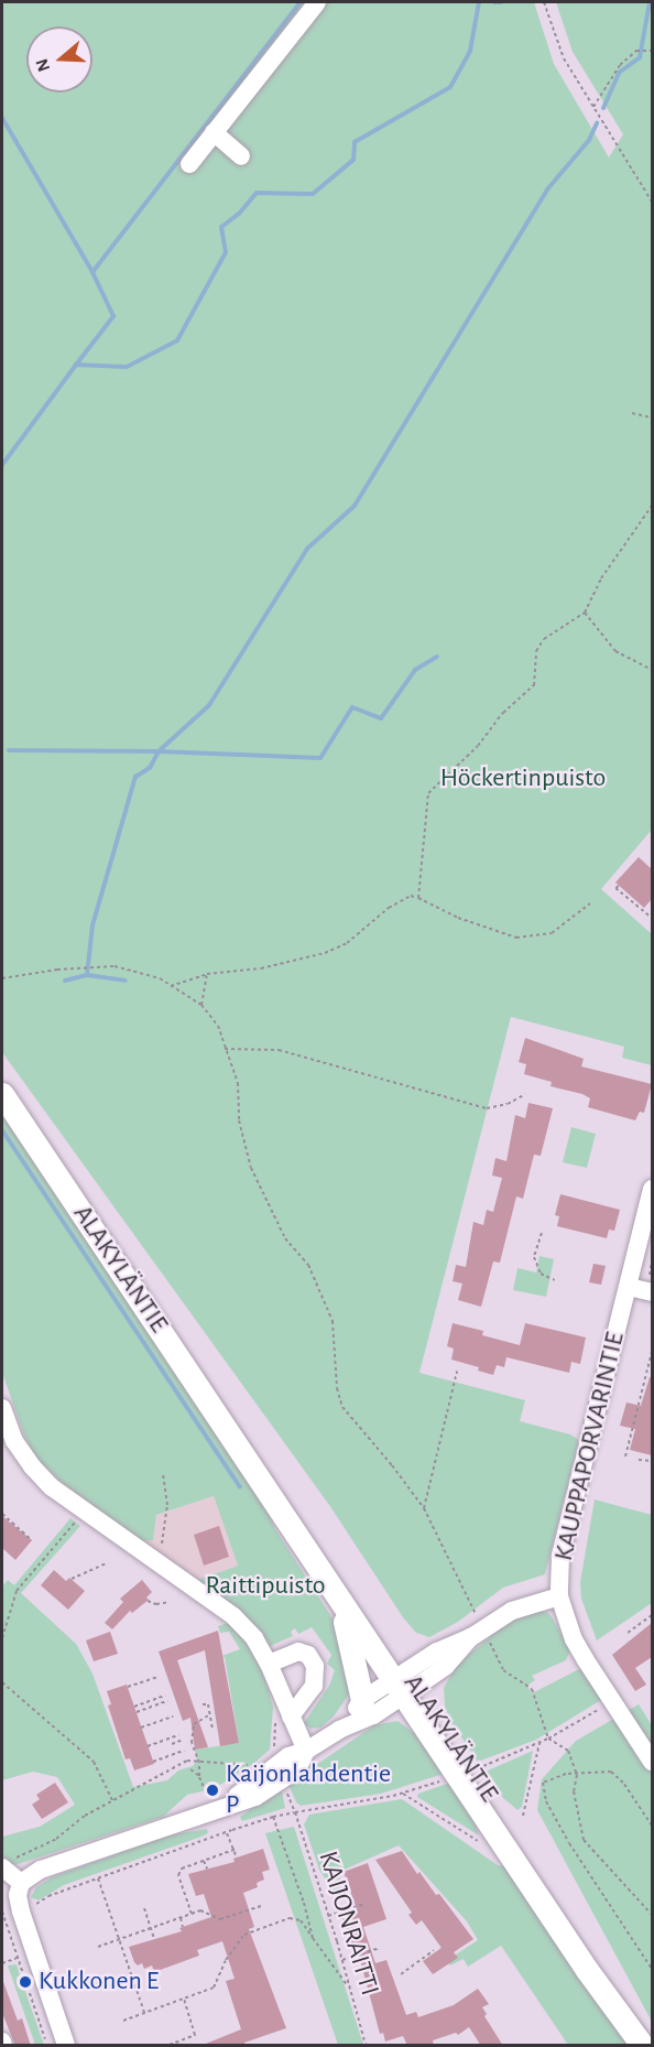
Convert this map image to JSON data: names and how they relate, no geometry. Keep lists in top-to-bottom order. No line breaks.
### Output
{"streets":{"main road":["ALAKYLÄNTIE"],"street":["KAUPPAPORVARINTIE"],"path":["KAIJONRAITTI"]},"parks":["Höckertinpuisto","Raittipuisto"],"places":["Kaijonlahdentie P","Kukkonen E"],"north":"left"}
